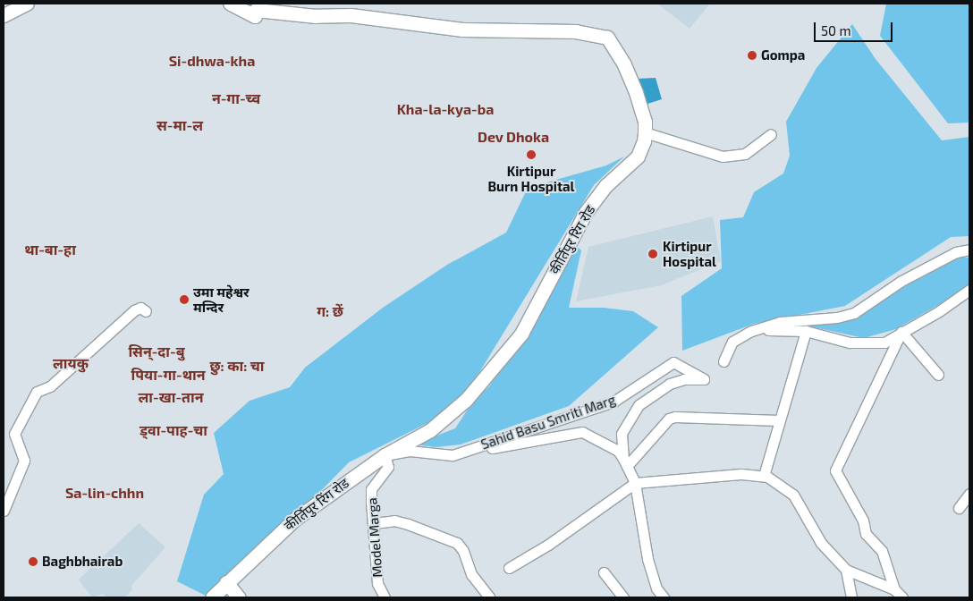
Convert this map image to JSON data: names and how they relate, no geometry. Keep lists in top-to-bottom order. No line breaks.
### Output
{"streets":{"street":["कीर्तिपुर रिंग रोड","Sahid Basu Smriti Marg","Model Marga"]},"crossings":[["कीर्तिपुर रिंग रोड","Sahid Basu Smriti Marg"],["कीर्तिपुर रिंग रोड","Model Marga"],["Sahid Basu Smriti Marg","Model Marga"]],"districts":["Si-dhwa-kha","न-गा-च्व","Kha-la-kya-ba","स-मा-ल","Dev Dhoka","था-बा-हा","ग: छें","सिन्-दा-बु","लायकु","छु: का: चा","पिया-गा-थान","ला-खा-तान","ड्वा-पाह-चा","Sa-lin-chhn"],"places":["Gompa","Kirtipur Burn Hospital","Kirtipur Hospital","उमा महेश्वर मन्दिर","Baghbhairab"],"scale_bar":"50 m"}
